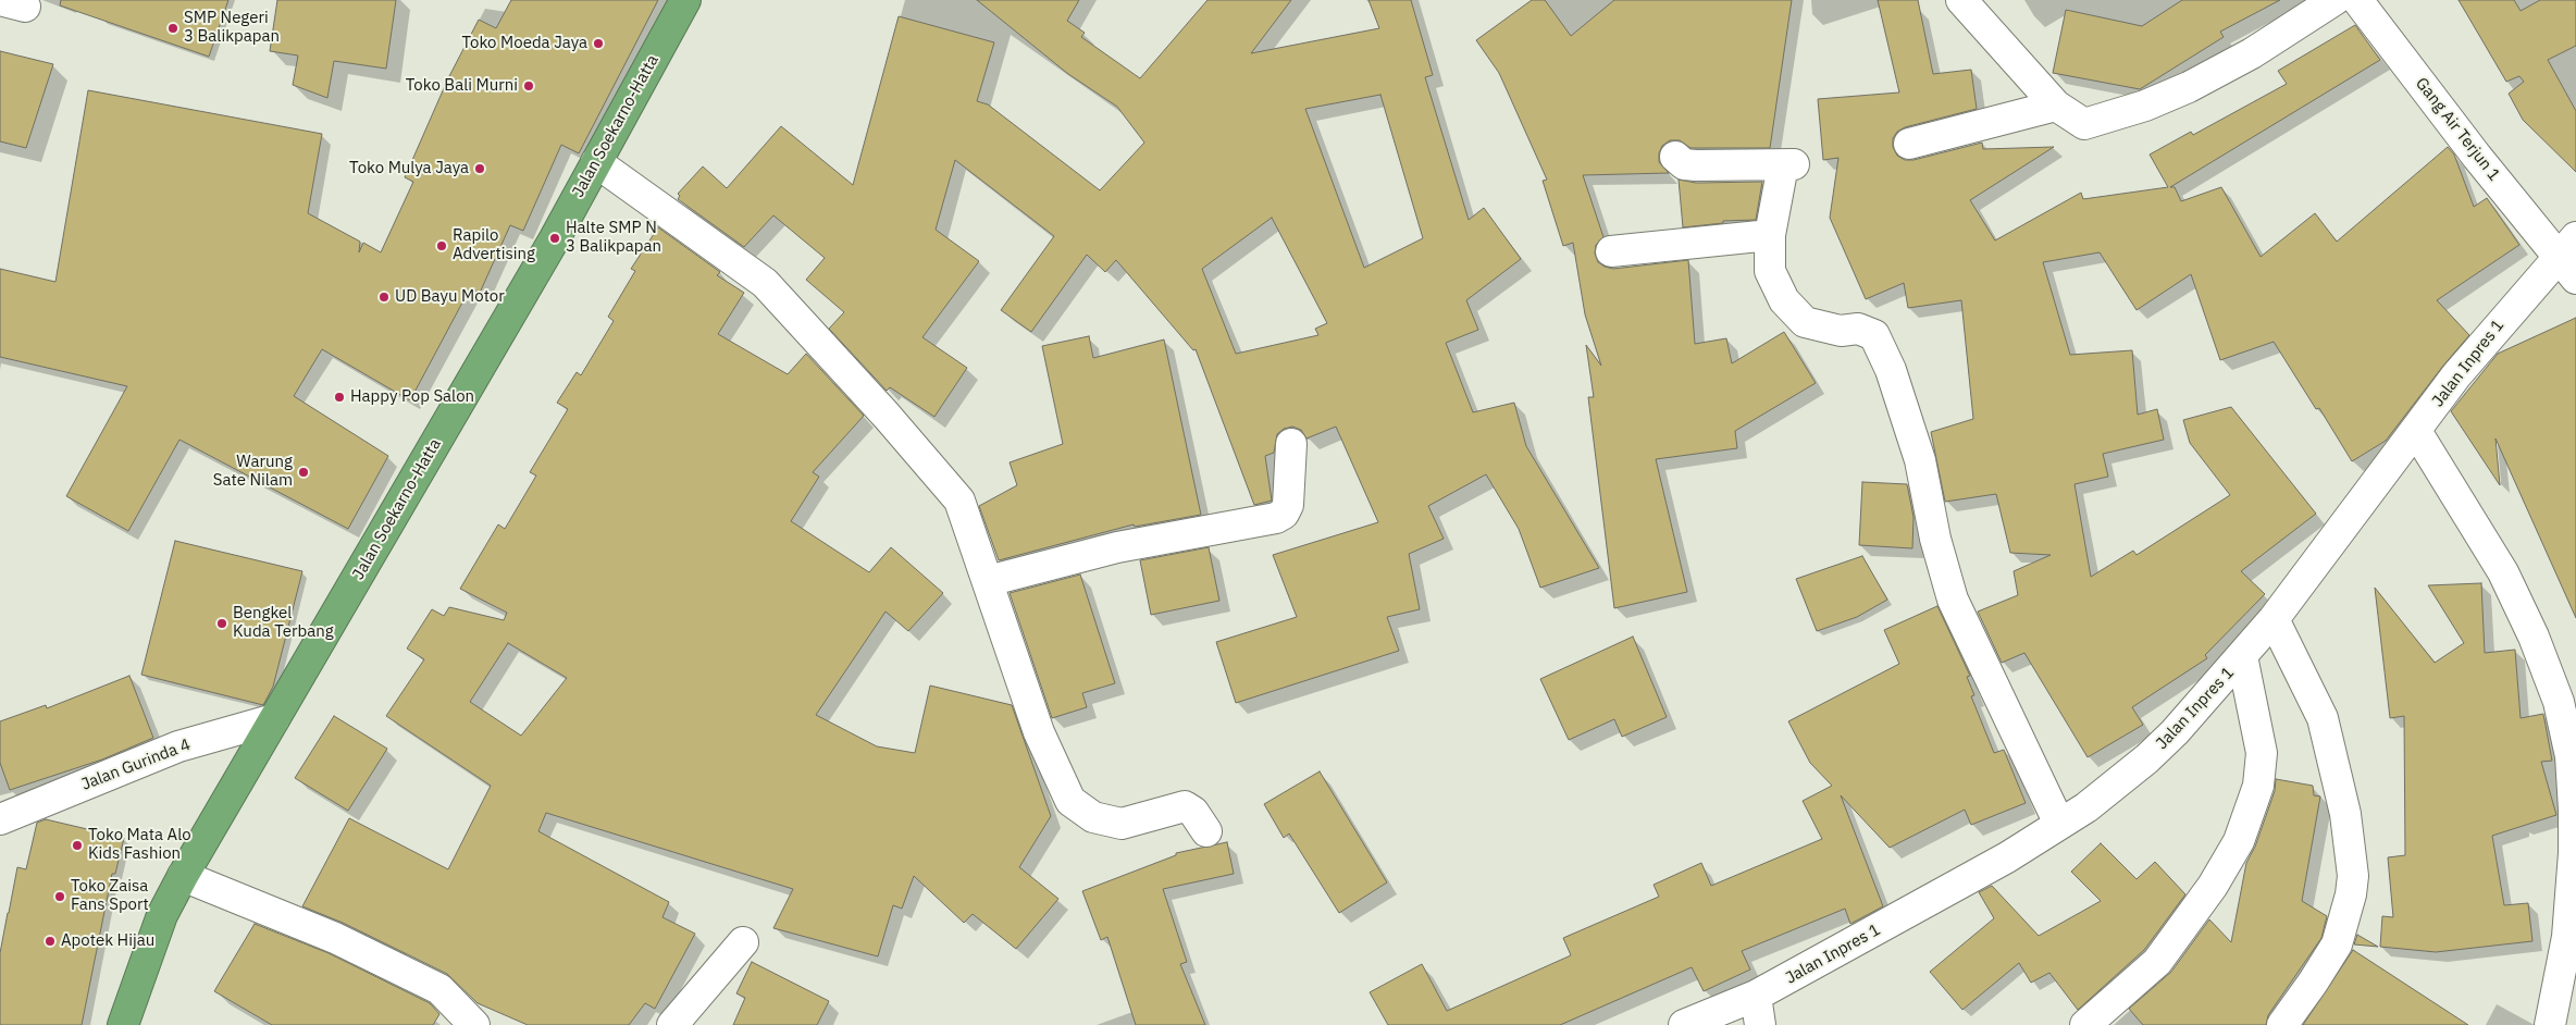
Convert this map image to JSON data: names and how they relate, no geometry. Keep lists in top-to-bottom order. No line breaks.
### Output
{"streets":{"highway":["Jalan Soekarno-Hatta"],"street":["Gang Air Terjun 1","Jalan Inpres 1","Jalan Gurinda 4"]},"crossings":[["Jalan Soekarno-Hatta","Jalan Gurinda 4"],["Gang Air Terjun 1","Jalan Inpres 1"]],"places":["SMP Negeri 3 Balikpapan","Toko Moeda Jaya","Toko Bali Murni","Toko Mulya Jaya","Halte SMP N 3 Balikpapan","Rapilo Advertising","UD Bayu Motor","Happy Pop Salon","Warung Sate Nilam","Bengkel Kuda Terbang","Toko Mata Alo Kids Fashion","Toko Zaisa Fans Sport","Apotek Hijau"]}
